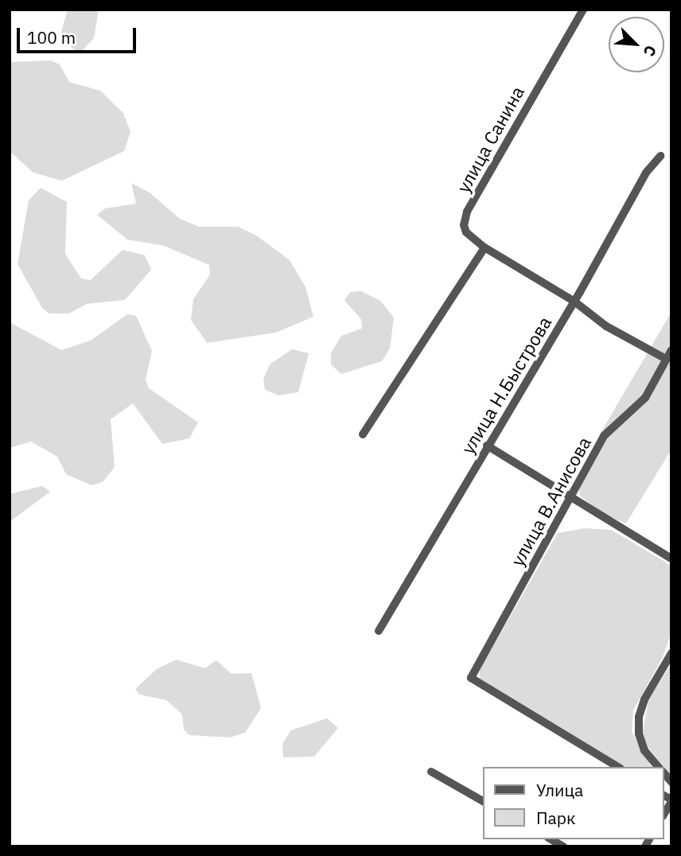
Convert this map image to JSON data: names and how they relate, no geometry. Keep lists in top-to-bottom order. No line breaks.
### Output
{"streets":{"street":["улица Санина","улица Н.Быстрова","улица В.Анисова"]},"legend":["Улица","Парк"],"scale_bar":"100 m","north":"bottom right"}
